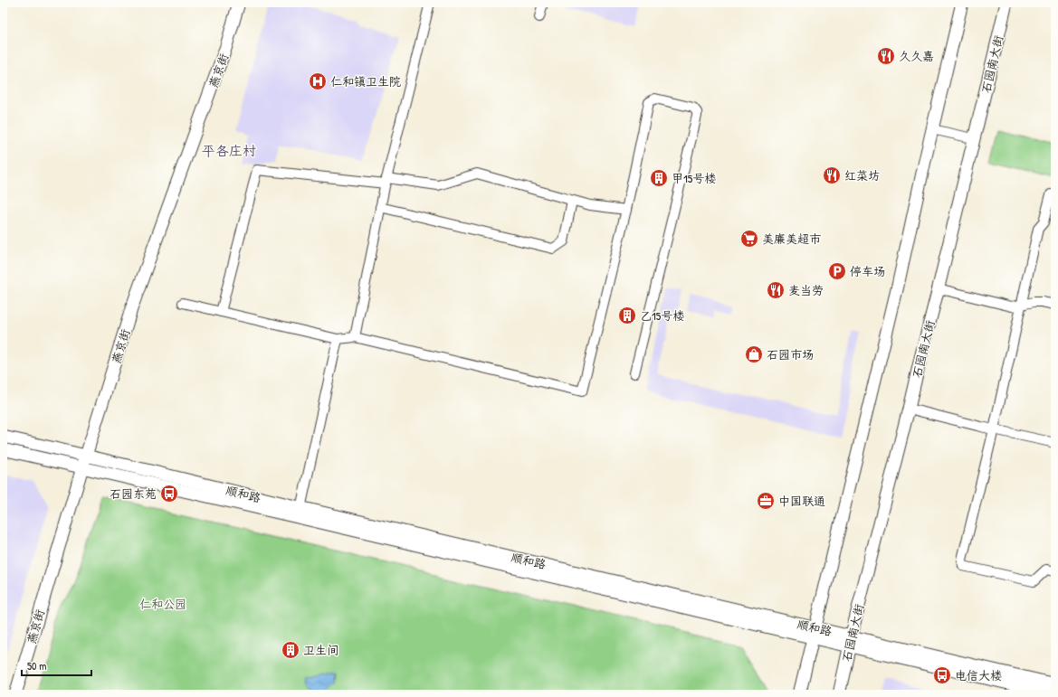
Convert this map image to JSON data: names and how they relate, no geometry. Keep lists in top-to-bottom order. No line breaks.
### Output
{"streets":{"main road":["石园南大街","燕京街","顺和路"]},"crossings":[["石园南大街","顺和路"],["燕京街","顺和路"]],"districts":["平各庄村"],"parks":["仁和公园"],"places":{"restaurant":["久久嘉","红菜坊","麦当劳"],"hospital":["仁和镇卫生院"],"building":["甲15号楼","乙15号楼","卫生间"],"supermarket":["美廉美超市"],"parking":["停车场"],"shop":["石园市场"],"bus stop":["石园东苑","电信大楼"],"office":["中国联通"]},"scale_bar":"50 m"}
